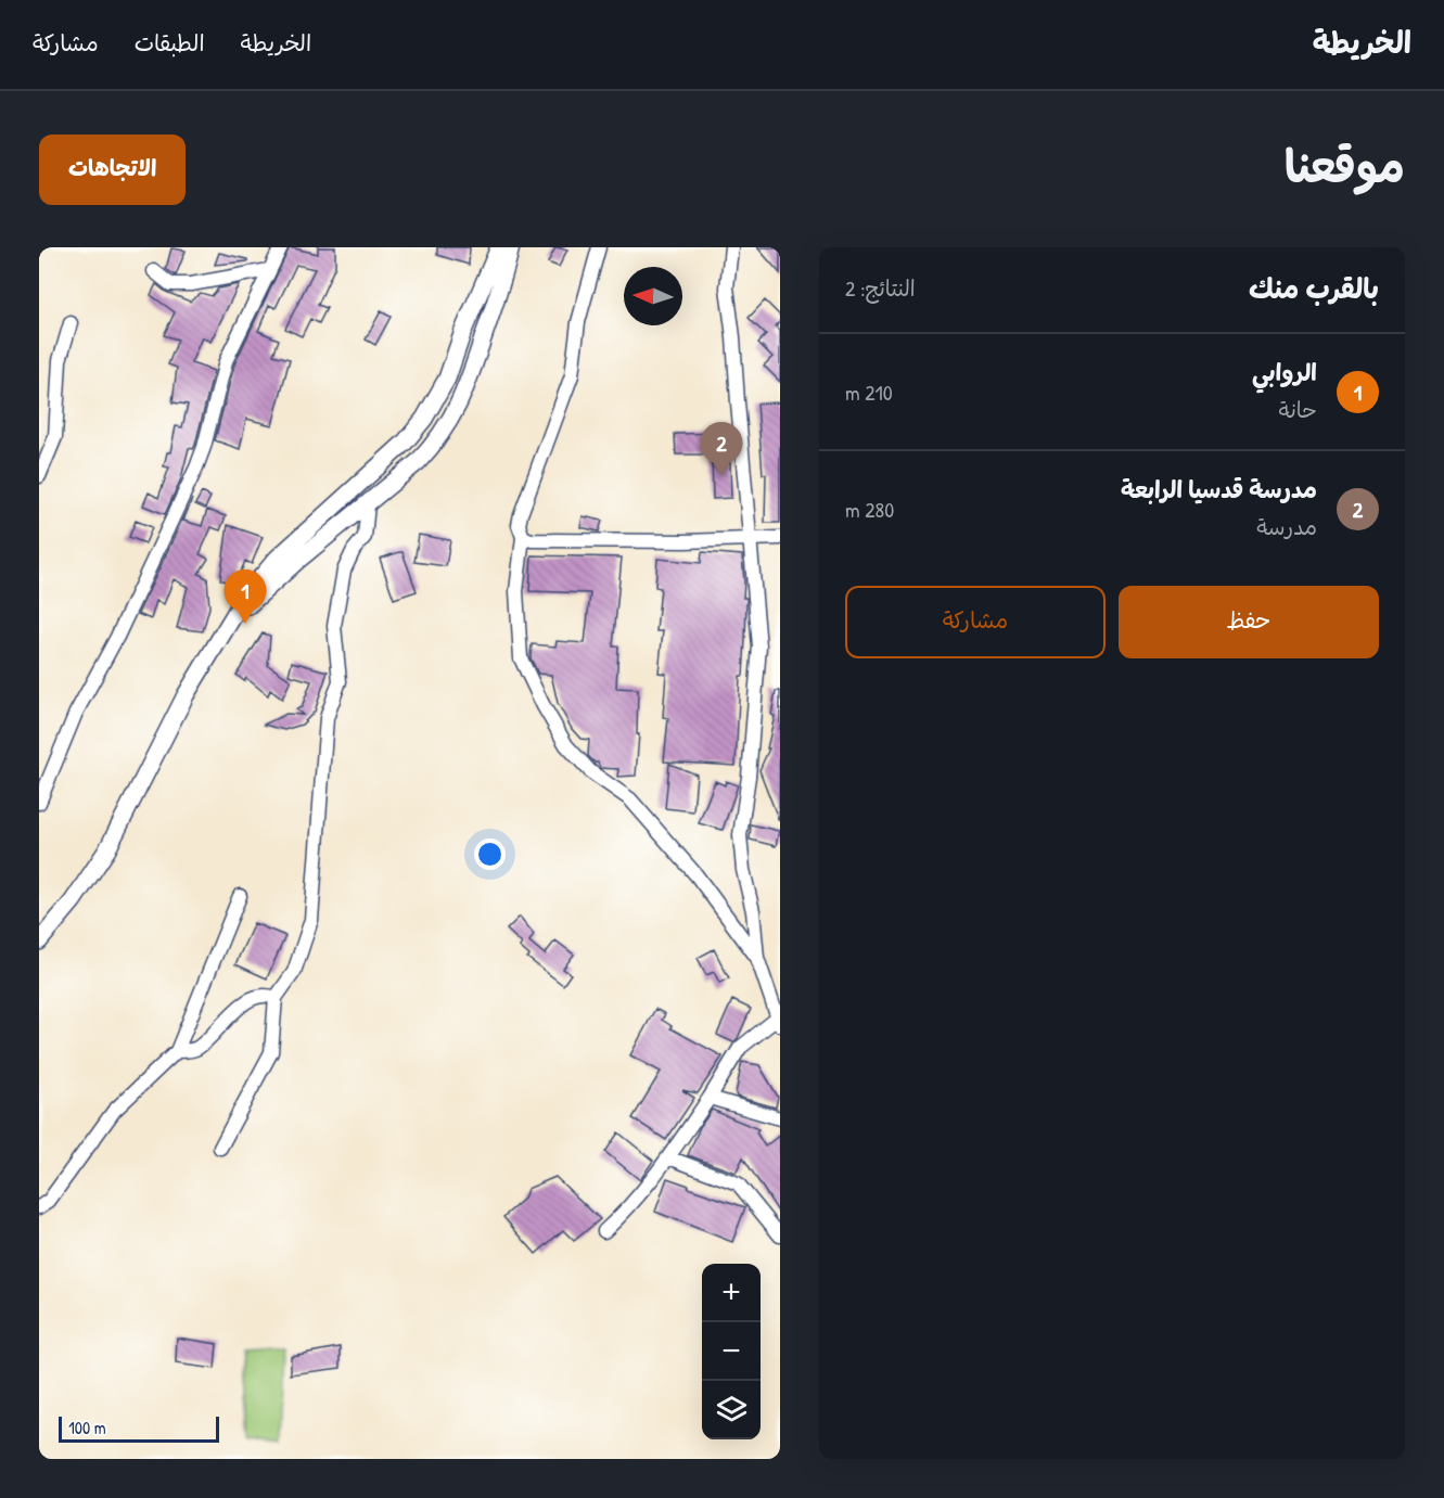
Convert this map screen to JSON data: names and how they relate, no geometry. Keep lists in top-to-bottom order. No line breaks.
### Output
{"scale_bar":"100 m","north":"left","page":{"header":"الخريطة","nav":["الخريطة","الطبقات","مشاركة"],"title":"موقعنا","buttons":["الاتجاهات",["حفظ","مشاركة"]],"heading":["بالقرب منك","النتائج: 2"],"list":[{"mark":"1","name":"الروابي","note":"حانة","value":"210 m"},{"mark":"2","name":"مدرسة قدسيا الرابعة","note":"مدرسة","value":"280 m"}],"pins":["2","1"],"map_buttons":["+","−"],"scale":"100 m"}}
